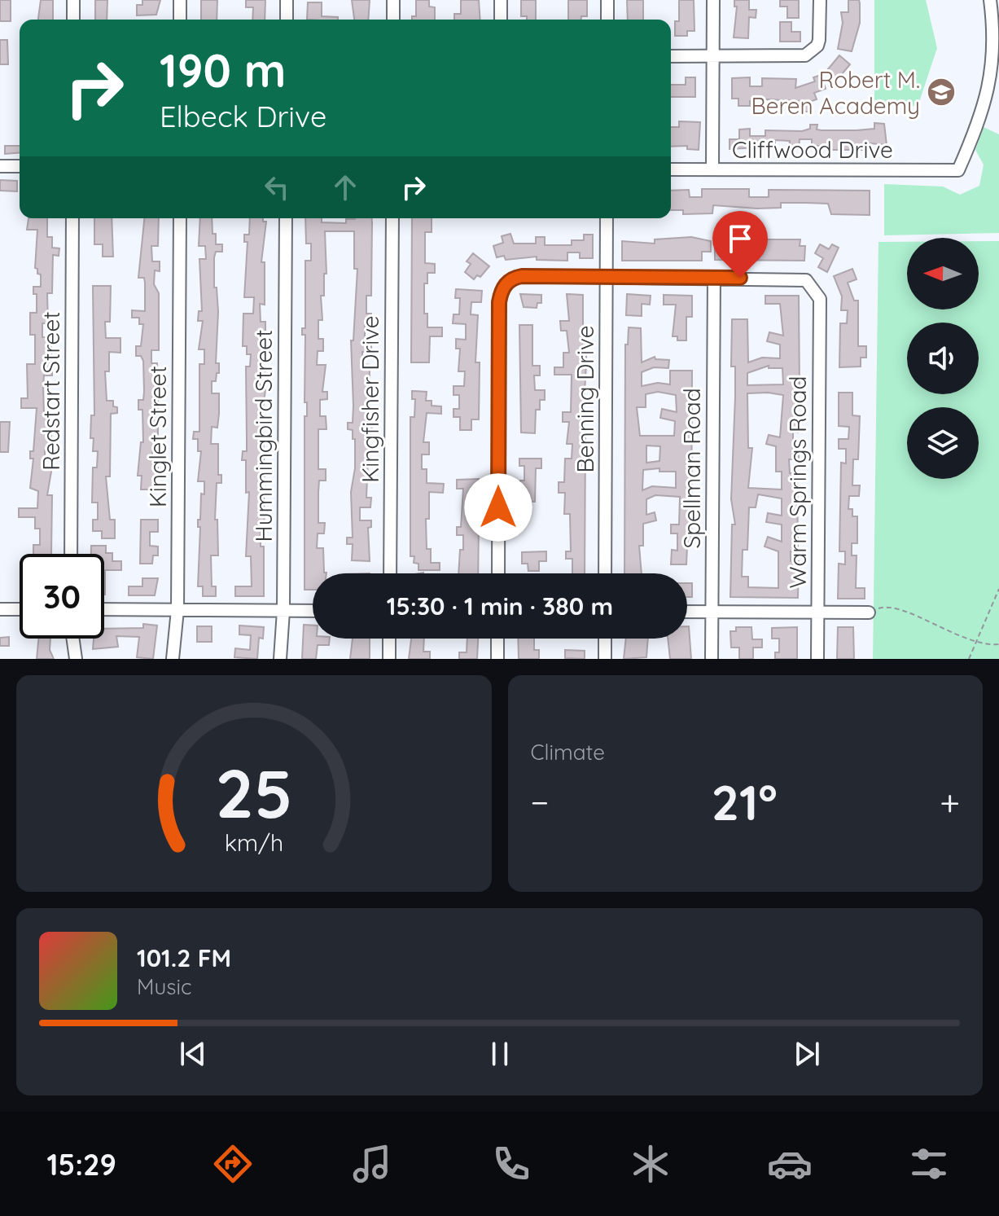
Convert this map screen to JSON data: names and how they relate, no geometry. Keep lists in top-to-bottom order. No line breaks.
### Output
{"streets":{"street":["Cliffwood Drive","Redstart Street","Kingfisher Drive","Benning Drive","Hummingbird Street","Kinglet Street","Spellman Road","Warm Springs Road"]},"crossings":[["Spellman Road","Warm Springs Road"]],"places":{"school or university":["Robert M. Beren Academy"]},"north":"left","page":{"turn":["190 m","Elbeck Drive"],"limit":"30","trip":"15:30 · 1 min · 380 m","tile":"Climate","heat":["−","21°","+"],"song":["101.2 FM","Music"],"tabs":"15:29","gauge":["25","km/h"]}}
